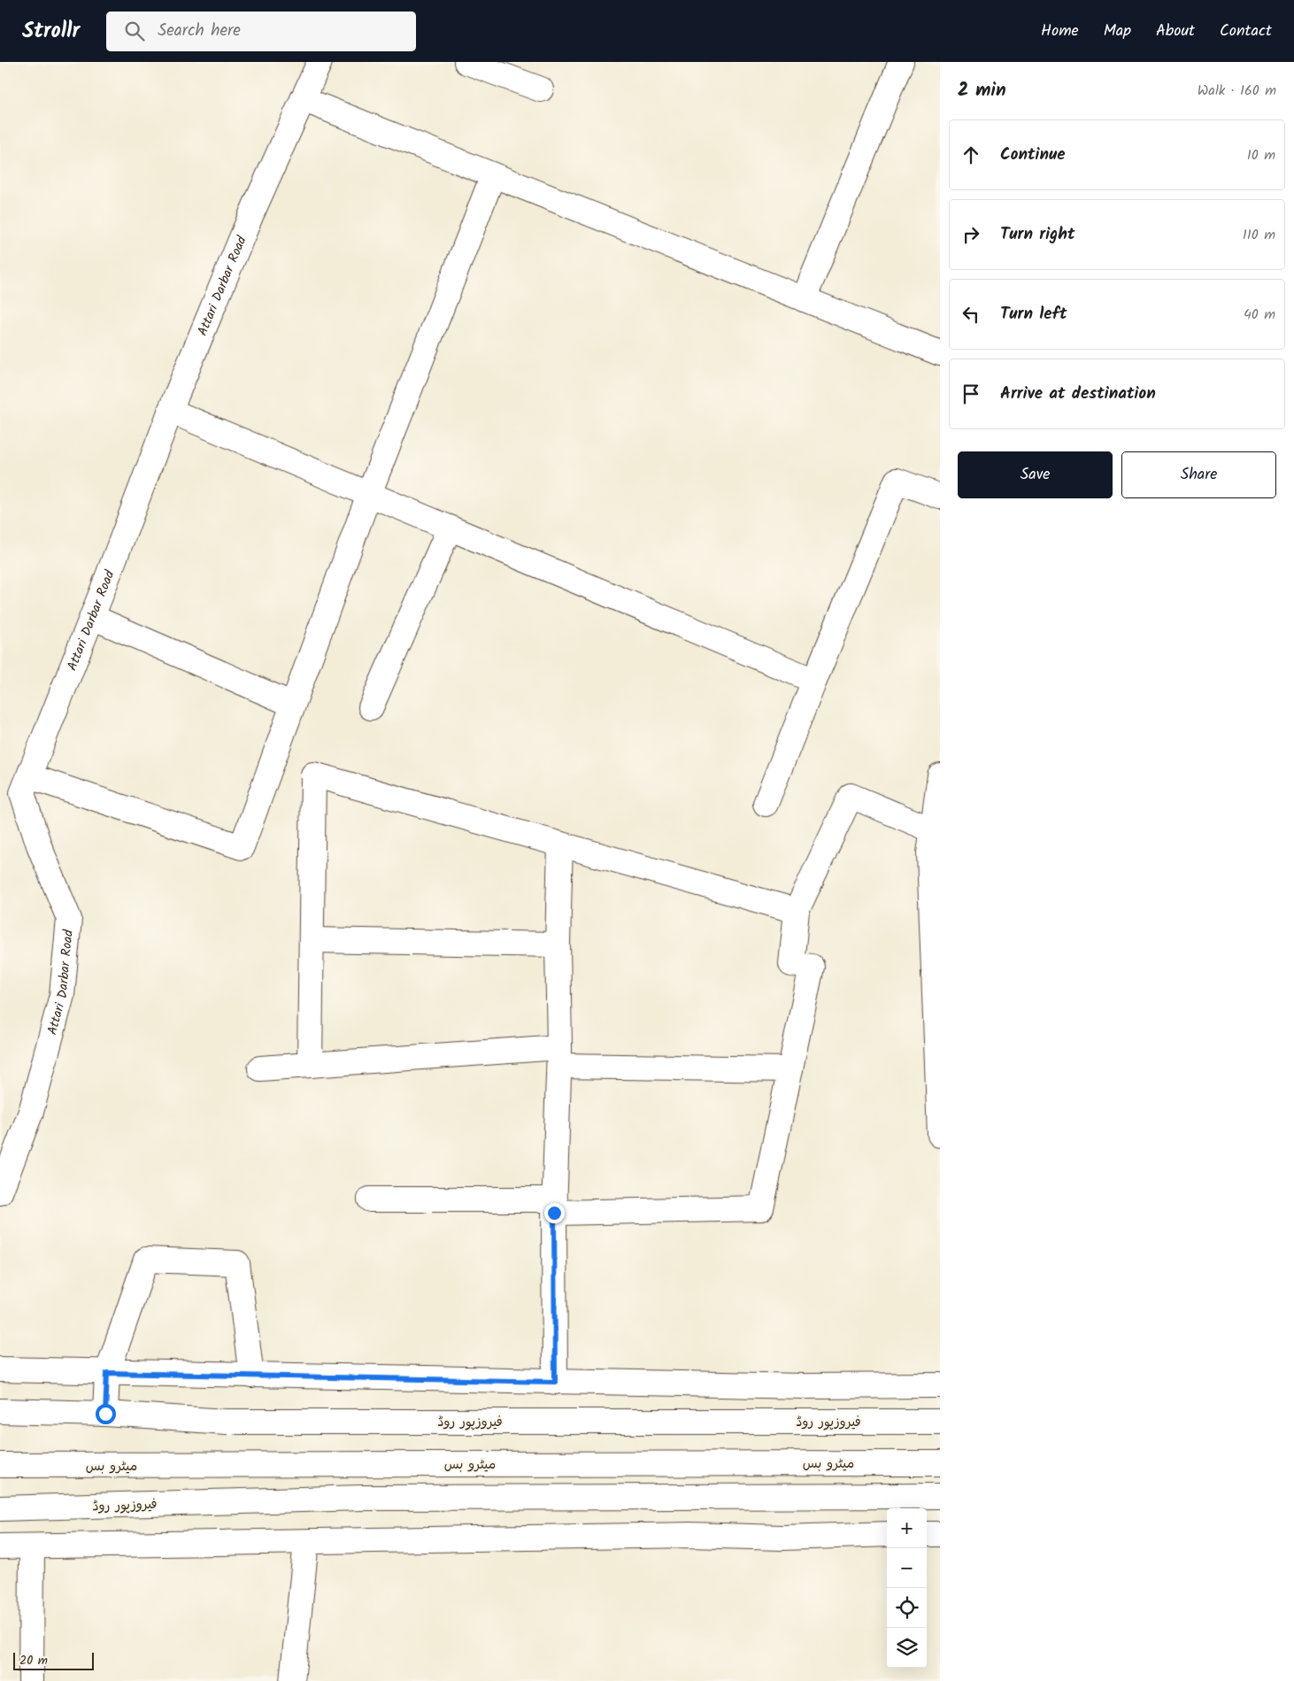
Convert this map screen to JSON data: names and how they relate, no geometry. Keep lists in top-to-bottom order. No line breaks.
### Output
{"streets":{"street":["Attari Darbar Road","فیروزپور روڈ","میٹرو بس"]},"scale_bar":"20 m","page":{"header":"Strollr","search":"Search here","nav":["Home","Map","About","Contact"],"heading":["2 min","Walk · 160 m"],"list":[["Continue","10 m"],["Turn right","110 m"],["Turn left","40 m"],"Arrive at destination"],"buttons":["Save","Share"],"map_buttons":["+","−"],"scale":"20 m"}}
